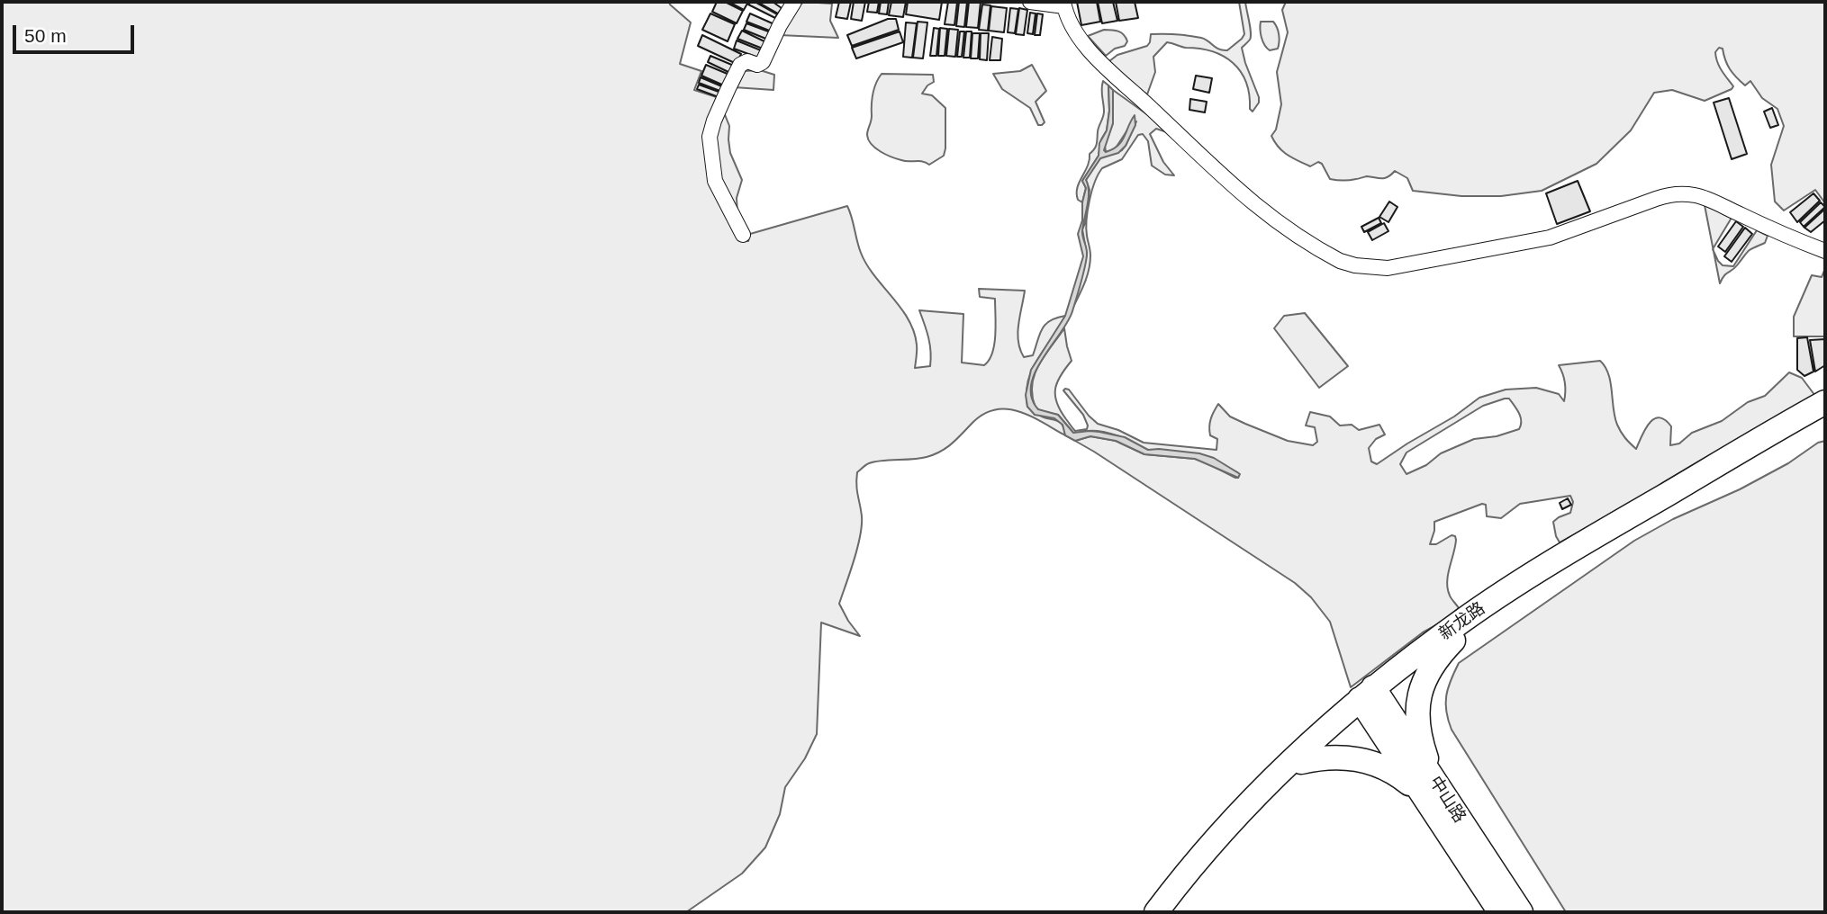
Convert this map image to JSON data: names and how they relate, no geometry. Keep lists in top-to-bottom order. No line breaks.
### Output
{"streets":{"main road":["新龙路","中山路"]},"crossings":[["新龙路","中山路"]],"scale_bar":"50 m"}
